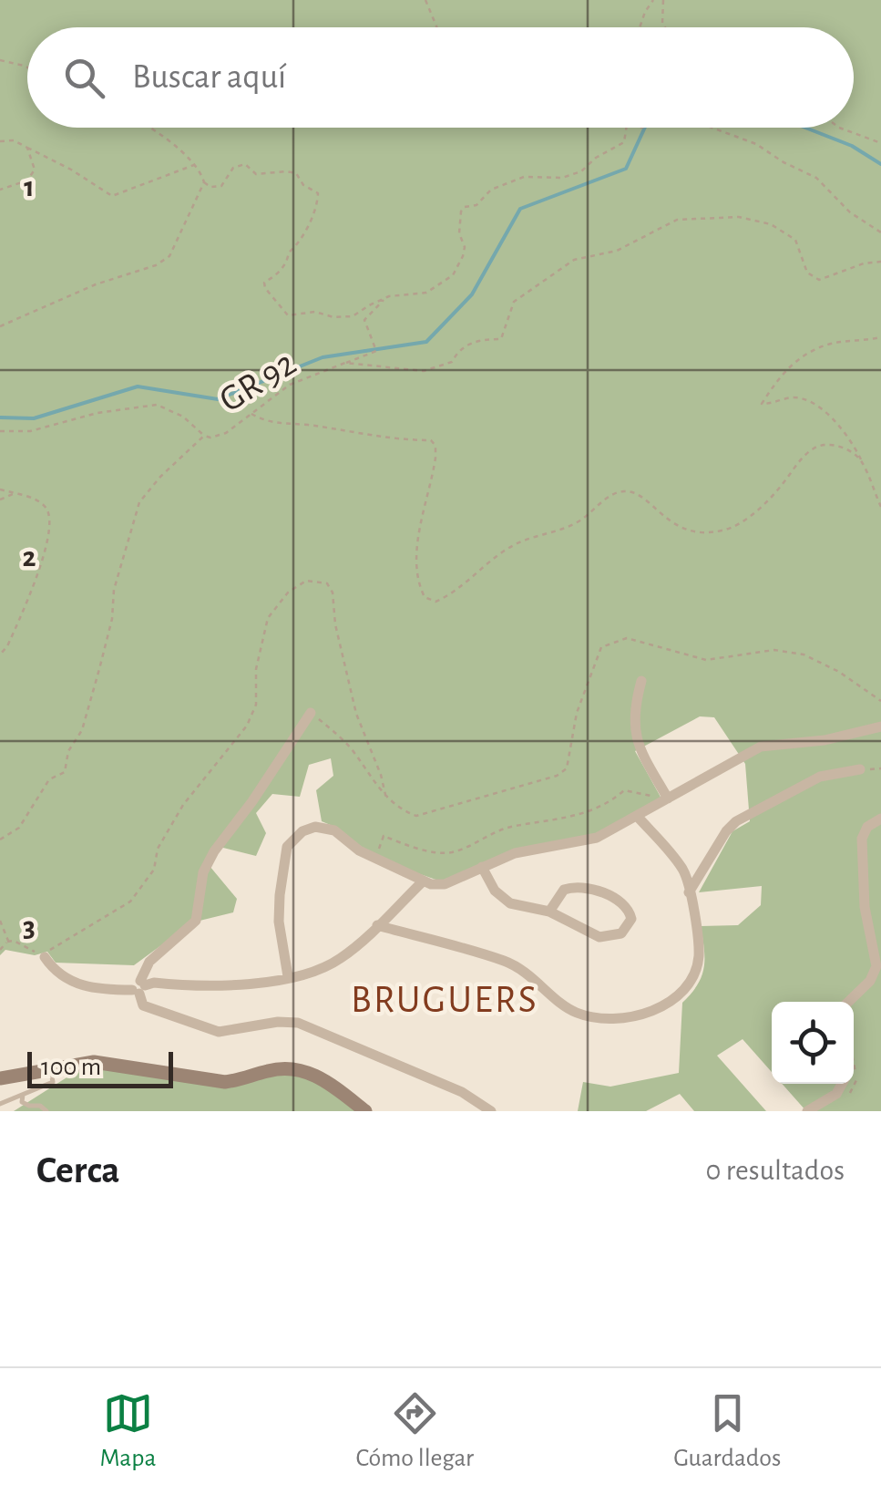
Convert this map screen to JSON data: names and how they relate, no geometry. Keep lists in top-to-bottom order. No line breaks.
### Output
{"streets":{"path":["GR 92"]},"districts":["BRUGUERS"],"scale_bar":"100 m","page":{"search":"Buscar aquí","scale":"100 m","heading":["Cerca","0 resultados"],"nav":["Mapa","Cómo llegar","Guardados"]},"grid":{"rows":["1","2","3"]}}
